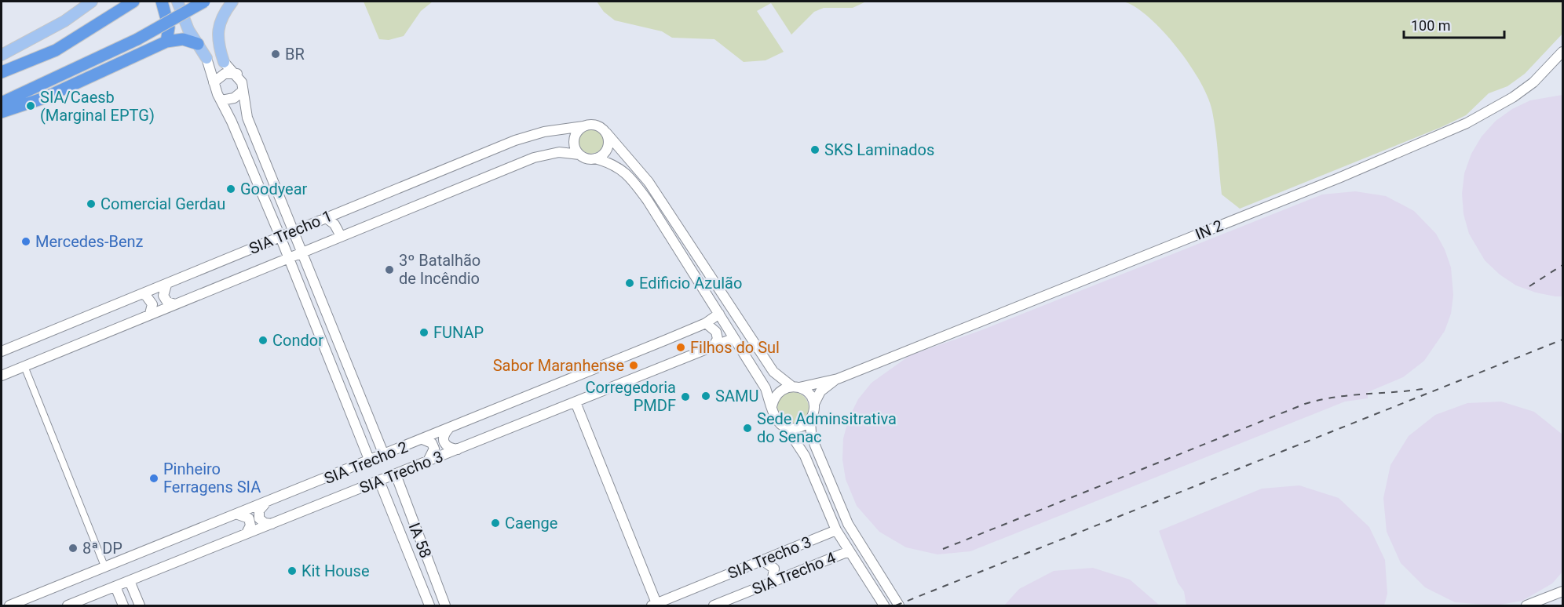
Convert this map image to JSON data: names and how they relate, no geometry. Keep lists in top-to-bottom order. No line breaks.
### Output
{"streets":{"main road":["IN 2","SIA Trecho 1","SIA Trecho 2","SIA Trecho 3","IA 58","SIA Trecho 4"]},"crossings":[["SIA Trecho 3","IA 58"]],"places":["BR","SIA/Caesb (Marginal EPTG)","SKS Laminados","Goodyear","Comercial Gerdau","Mercedes-Benz","3º Batalhão de Incêndio","Edificio Azulão","FUNAP","Condor","Filhos do Sul","Sabor Maranhense","SAMU","Corregedoria PMDF","Sede Adminsitrativa do Senac","Pinheiro Ferragens SIA","Caenge","8ª DP","Kit House"],"scale_bar":"100 m"}
